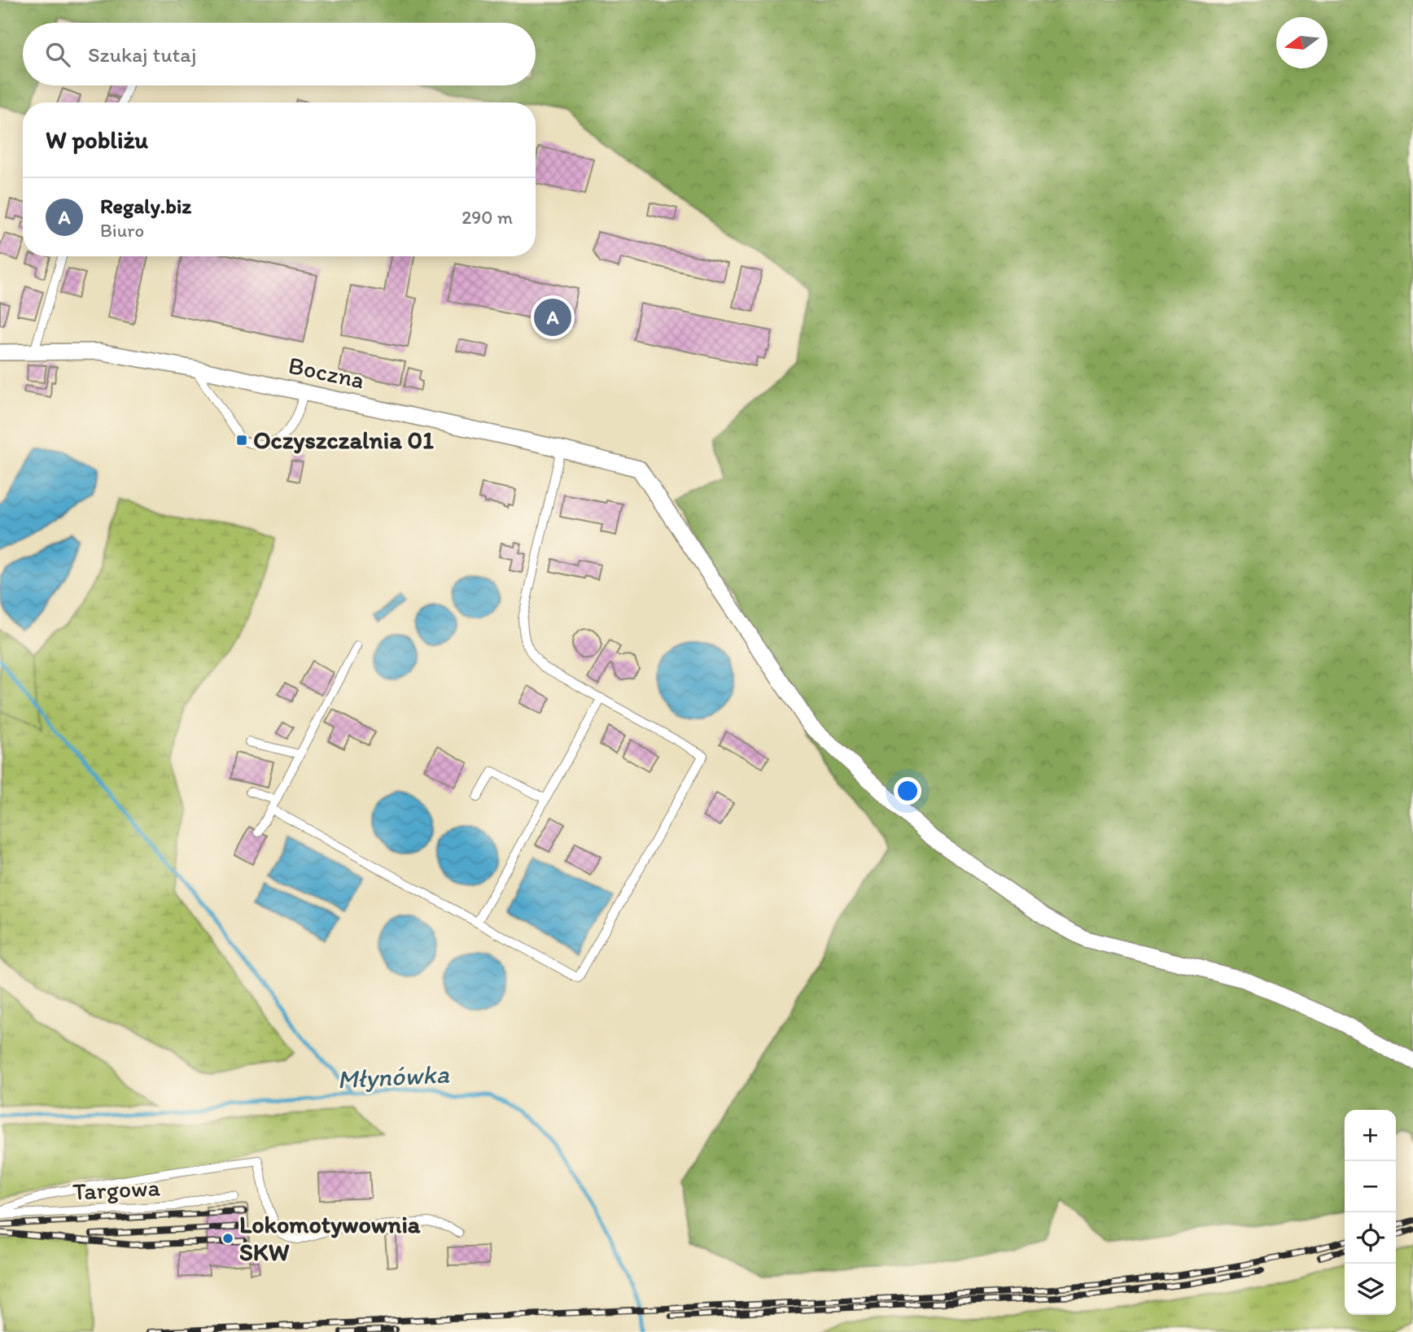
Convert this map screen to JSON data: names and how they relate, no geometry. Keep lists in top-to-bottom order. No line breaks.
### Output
{"streets":{"street":["Boczna"],"lane":["Targowa"]},"water":["Młynówka"],"places":{"transit":["Oczyszczalnia 01"],"other":["Lokomotywownia SKW"]},"north":"left","page":{"search":"Szukaj tutaj","heading":"W pobliżu","list":[{"mark":"A","name":"Regaly.biz","note":"Biuro","value":"290 m"}],"pins":"A","map_buttons":["+","−"]}}
